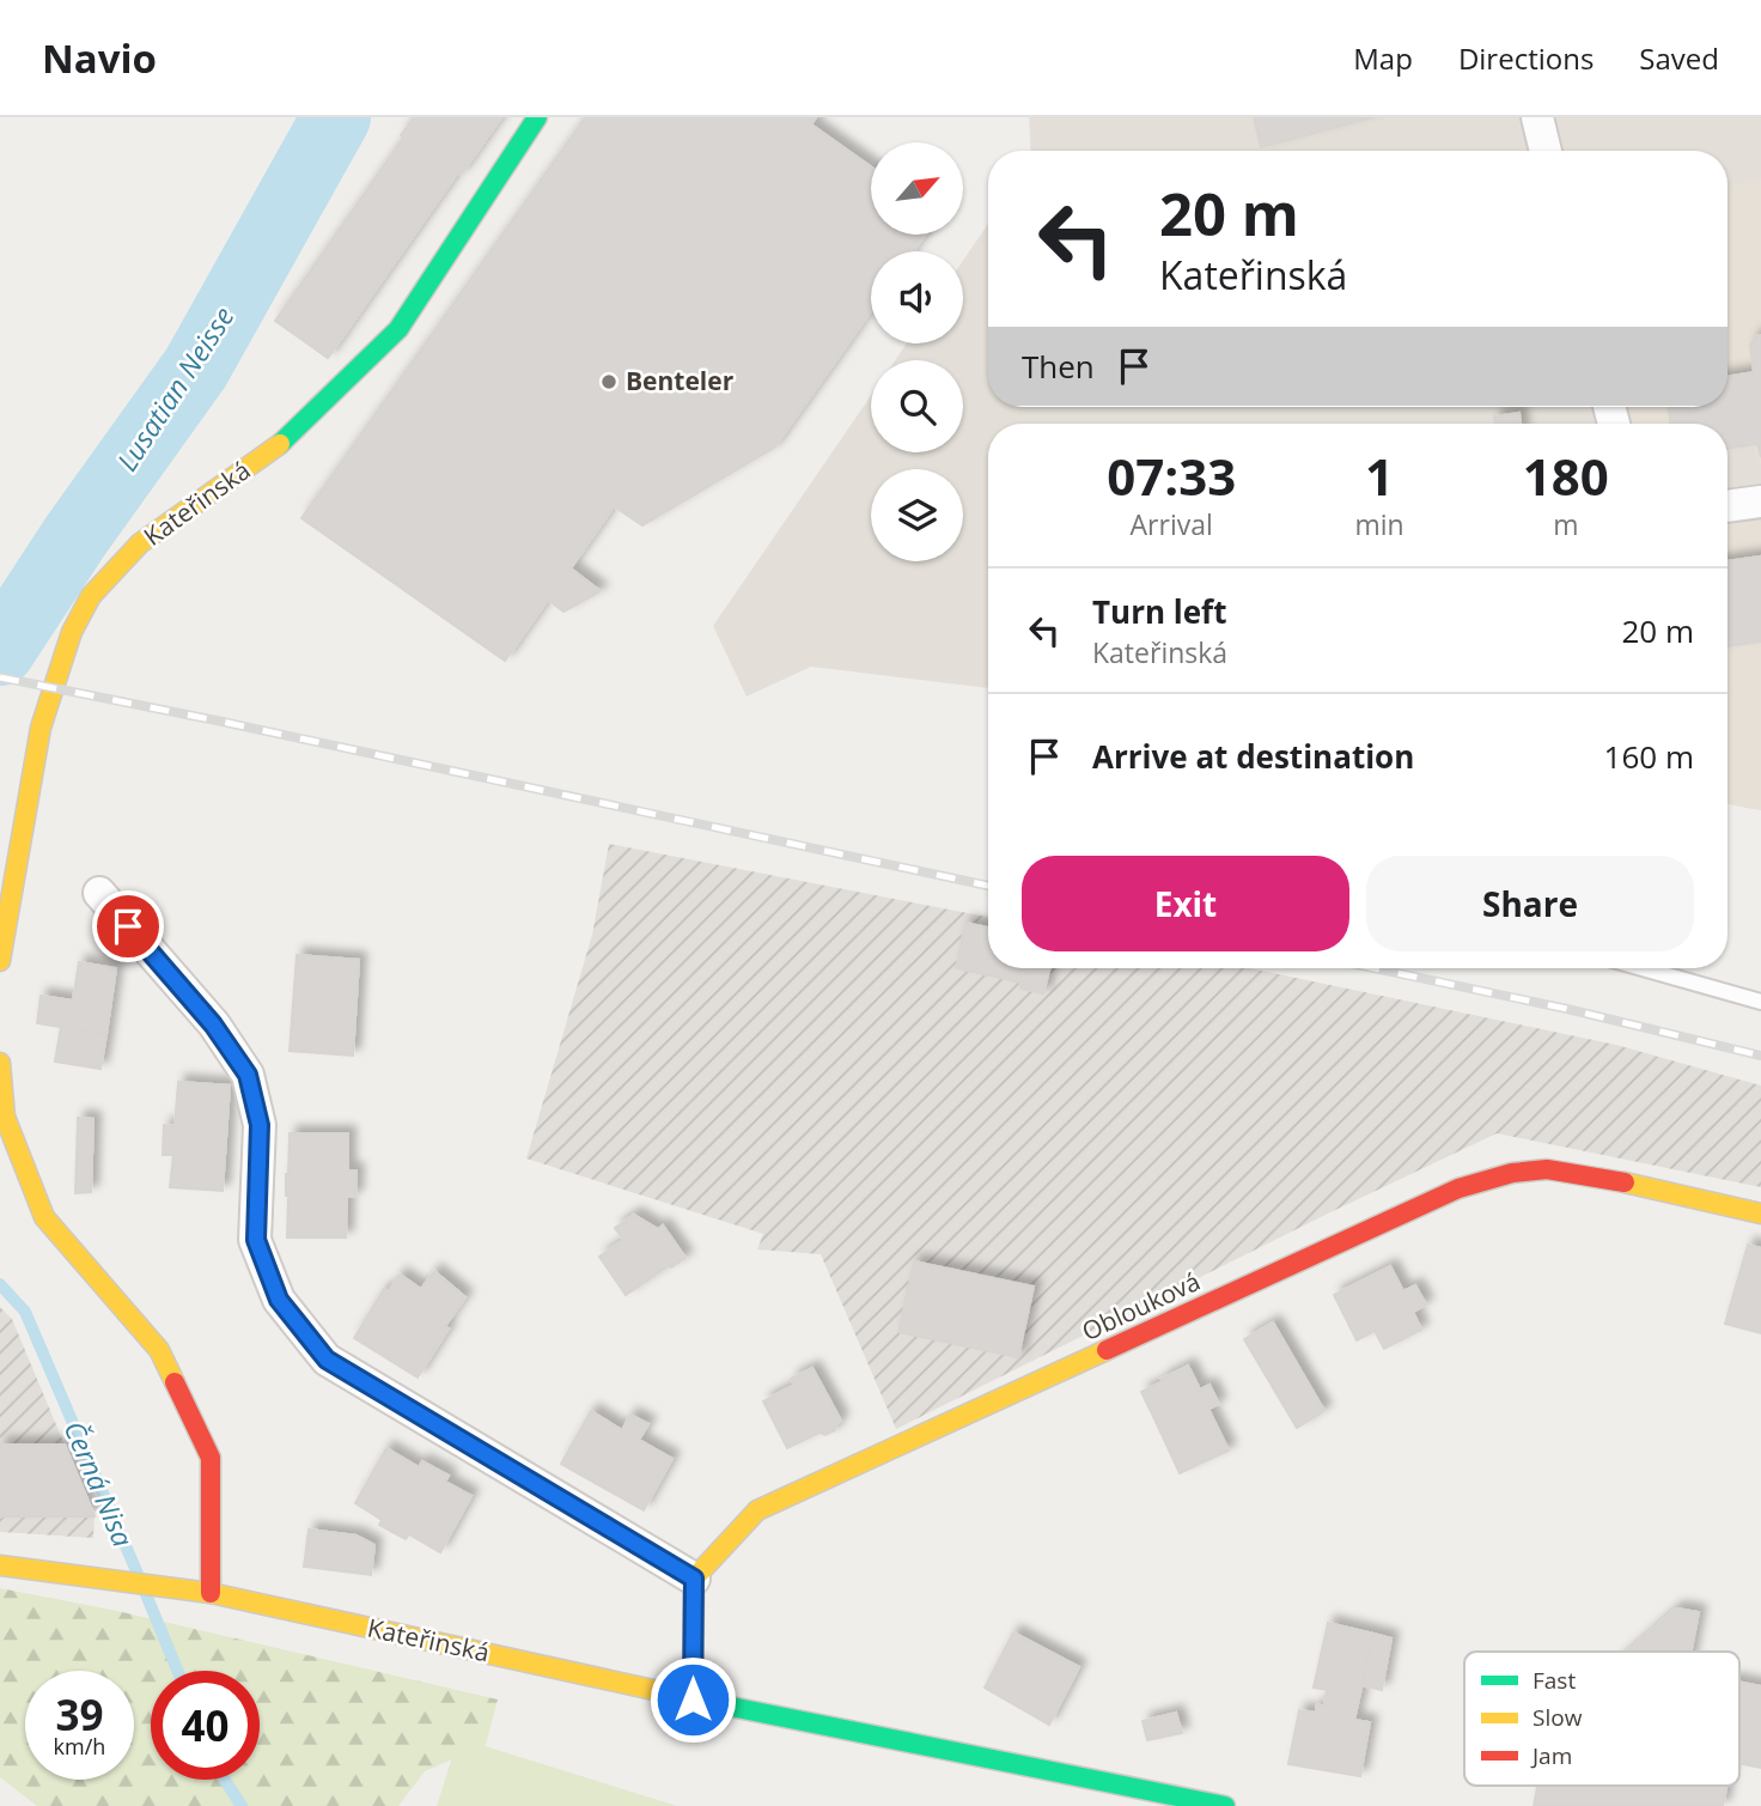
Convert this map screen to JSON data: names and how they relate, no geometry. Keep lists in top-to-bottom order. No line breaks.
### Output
{"streets":{"street":["Kateřinská","Oblouková"]},"water":["Lusatian Neisse","Černá Nisa"],"places":["Benteler"],"legend":["Fast","Slow","Jam"],"north":"top right","page":{"header":"Navio","nav":["Map","Directions","Saved"],"turn":["20 m","Kateřinská"],"then":"Then","eta":["07:33","Arrival","1","min","180","m"],"list":[{"name":"Turn left","note":"Kateřinská","value":"20 m"},{"name":"Arrive at destination","value":"160 m"}],"buttons":["Exit","Share"],"speed":"39 km/h","limit":"40"}}
